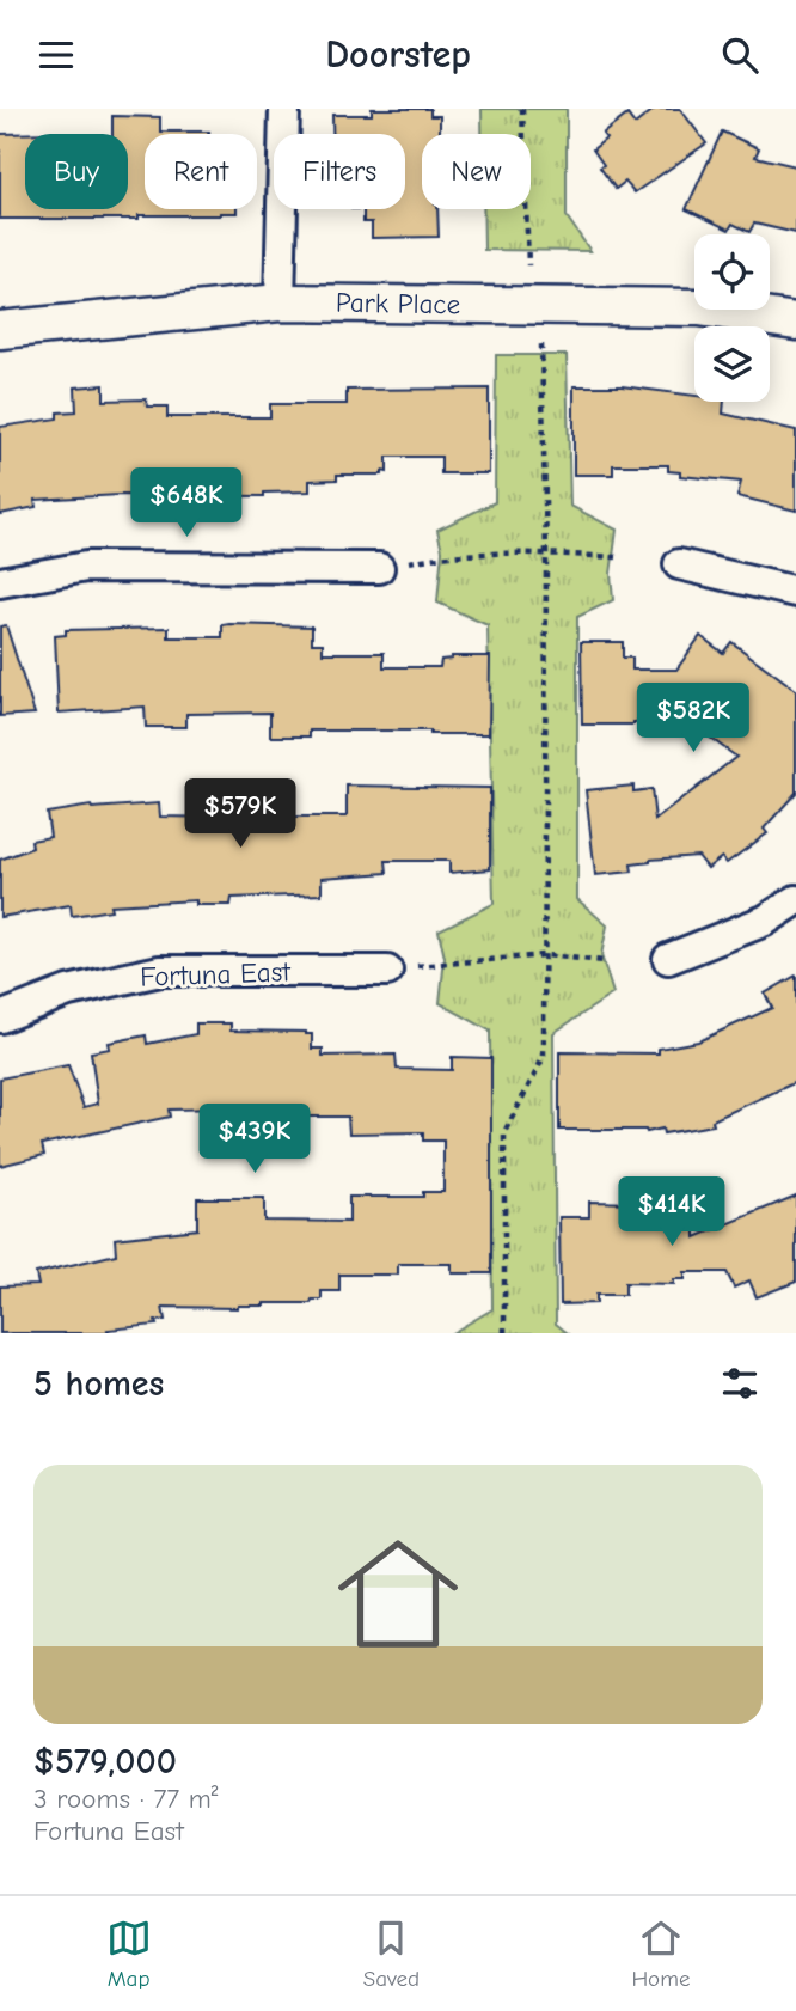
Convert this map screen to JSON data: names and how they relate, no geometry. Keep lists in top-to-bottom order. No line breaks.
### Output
{"streets":{"street":["Park Place","Fortuna East"]},"page":{"header":"Doorstep","chip":["Buy","Rent","Filters","New"],"price":["$648K","$582K","$579K","$439K","$414K"],"heading":"5 homes","list":[{"name":"$579,000","note":"3 rooms · 77 m² · Fortuna East"}],"tabs":["Map","Saved","Home"]}}
